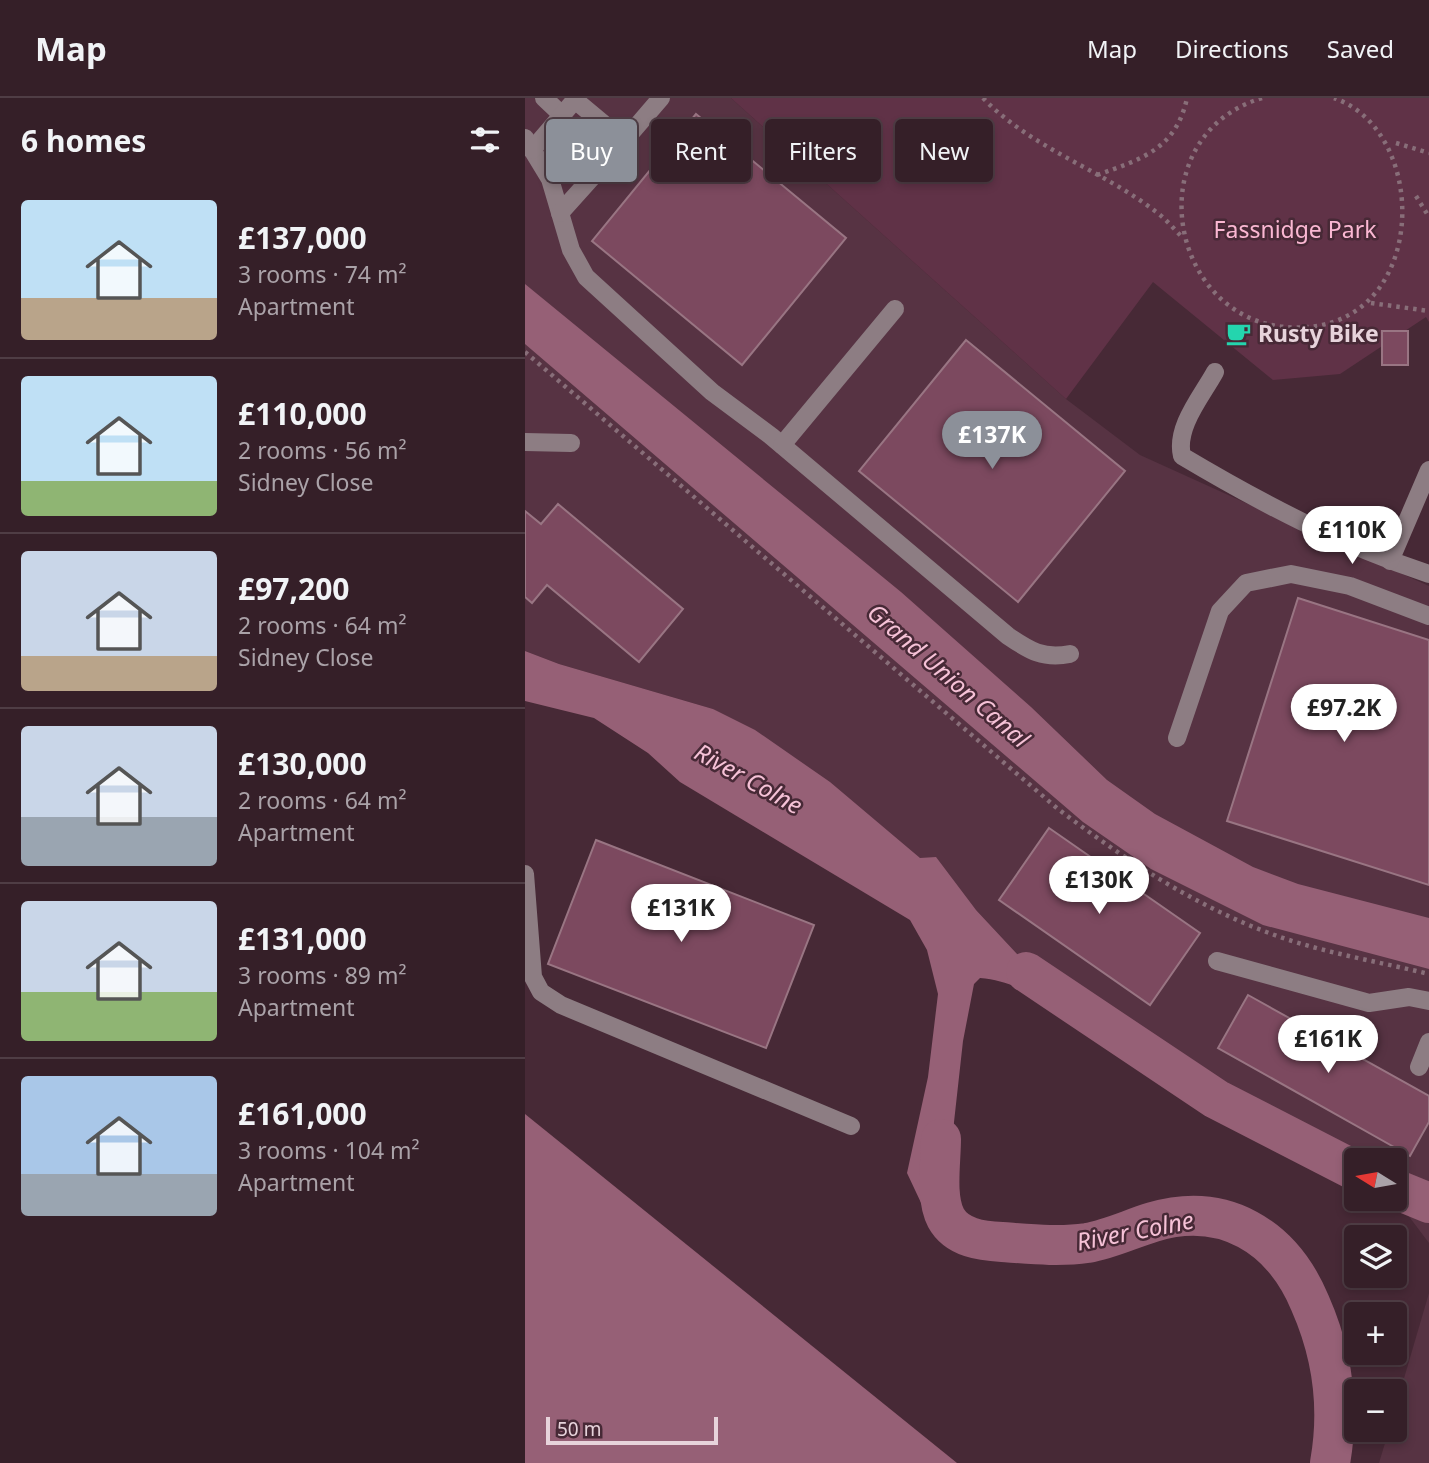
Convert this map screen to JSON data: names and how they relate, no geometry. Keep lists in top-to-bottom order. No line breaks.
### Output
{"water":["Grand Union Canal","River Colne"],"parks":["Fassnidge Park"],"places":{"cafe":["Rusty Bike"]},"scale_bar":"50 m","north":"left","page":{"header":"Map","nav":["Map","Directions","Saved"],"heading":"6 homes","chip":["Buy","Rent","Filters","New"],"list":[{"name":"£137,000","note":"3 rooms · 74 m² · Apartment"},{"name":"£110,000","note":"2 rooms · 56 m² · Sidney Close"},{"name":"£97,200","note":"2 rooms · 64 m² · Sidney Close"},{"name":"£130,000","note":"2 rooms · 64 m² · Apartment"},{"name":"£131,000","note":"3 rooms · 89 m² · Apartment"},{"name":"£161,000","note":"3 rooms · 104 m² · Apartment"}],"price":["£137K","£110K","£97.2K","£130K","£131K","£161K"],"map_buttons":["+","−"],"scale":"50 m"}}
